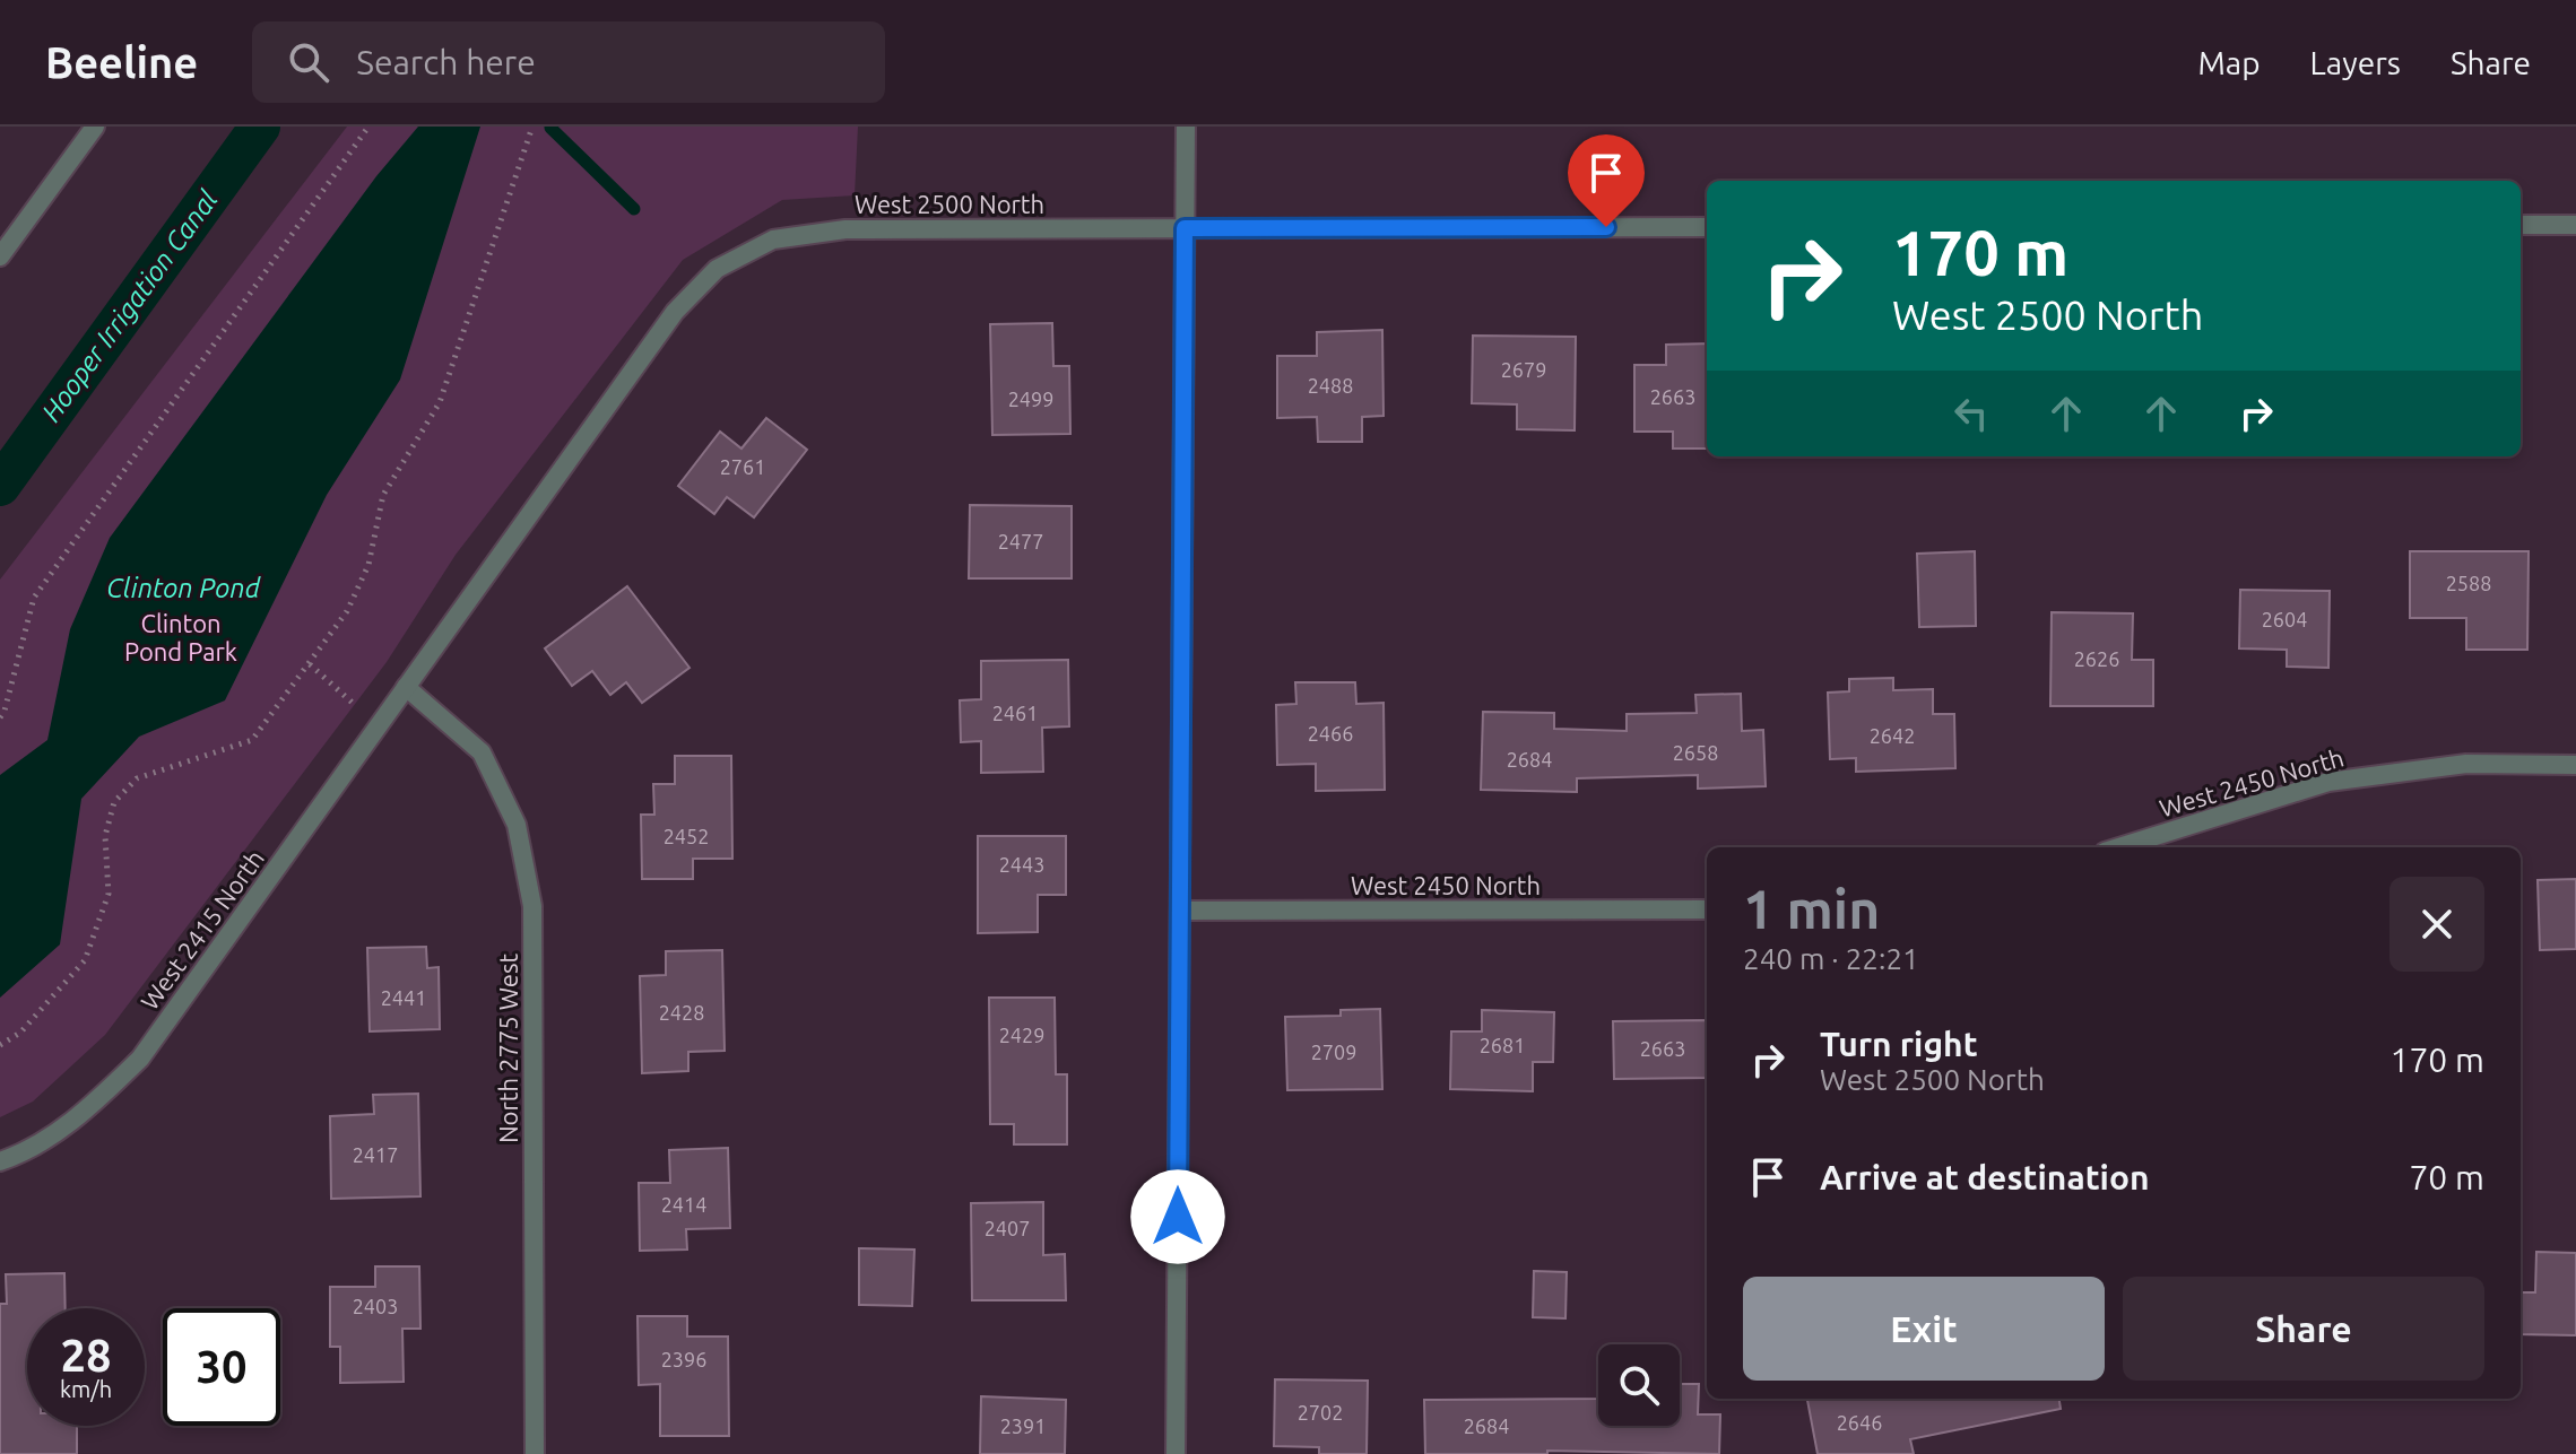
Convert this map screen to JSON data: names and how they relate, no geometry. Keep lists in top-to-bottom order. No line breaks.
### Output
{"streets":{"street":["West 2500 North","West 2450 North","West 2415 North","North 2775 West"]},"crossings":[["West 2500 North","West 2415 North"],["West 2500 North","North 2775 West"],["West 2415 North","North 2775 West"]],"water":["Hooper Irrigation Canal","Clinton Pond"],"parks":["Clinton Pond Park"],"house_numbers":["2679","2488","2663","2499","2761","2477","2588","2604","2626","2461","2466","2642","2658","2684","2452","2443","2441","2428","2429","2681","2663","2709","2417","2414","2407","2403","2396","2702","2646","2391","2684"],"page":{"header":"Beeline","search":"Search here","nav":["Map","Layers","Share"],"turn":["170 m","West 2500 North"],"heading":["1 min","240 m · 22:21"],"list":[{"name":"Turn right","note":"West 2500 North","value":"170 m"},{"name":"Arrive at destination","value":"70 m"}],"buttons":["Exit","Share"],"speed":"28 km/h","limit":"30"}}
